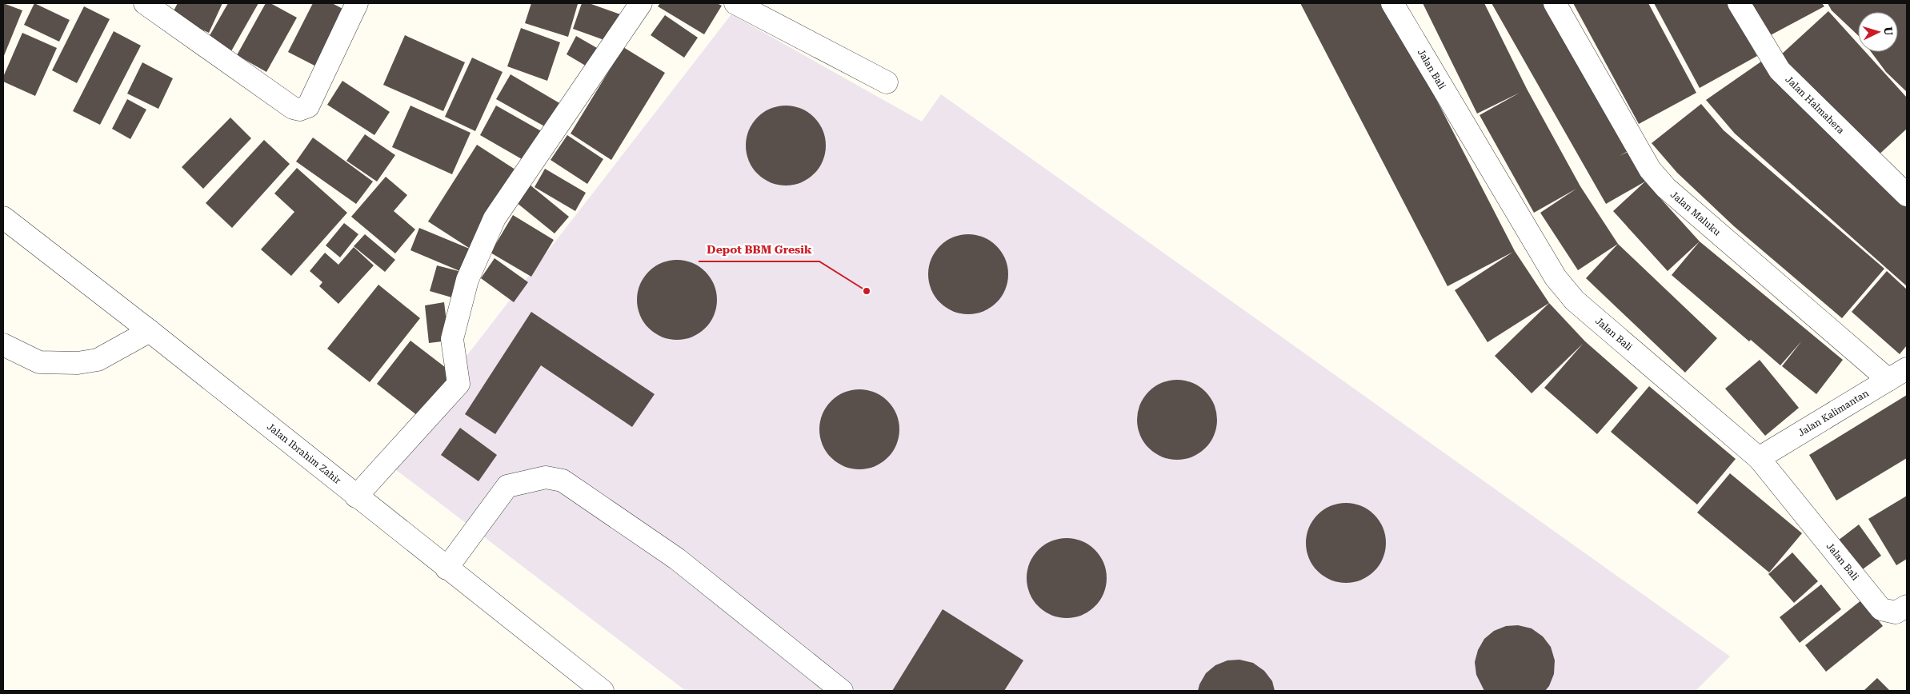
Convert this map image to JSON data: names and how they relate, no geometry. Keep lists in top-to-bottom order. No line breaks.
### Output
{"streets":{"street":["Jalan Bali","Jalan Halmahera","Jalan Maluku","Jalan Kalimantan","Jalan Ibrahim Zahir"]},"crossings":[["Jalan Bali","Jalan Kalimantan"],["Jalan Maluku","Jalan Kalimantan"]],"places":["Depot BBM Gresik"],"north":"right"}
